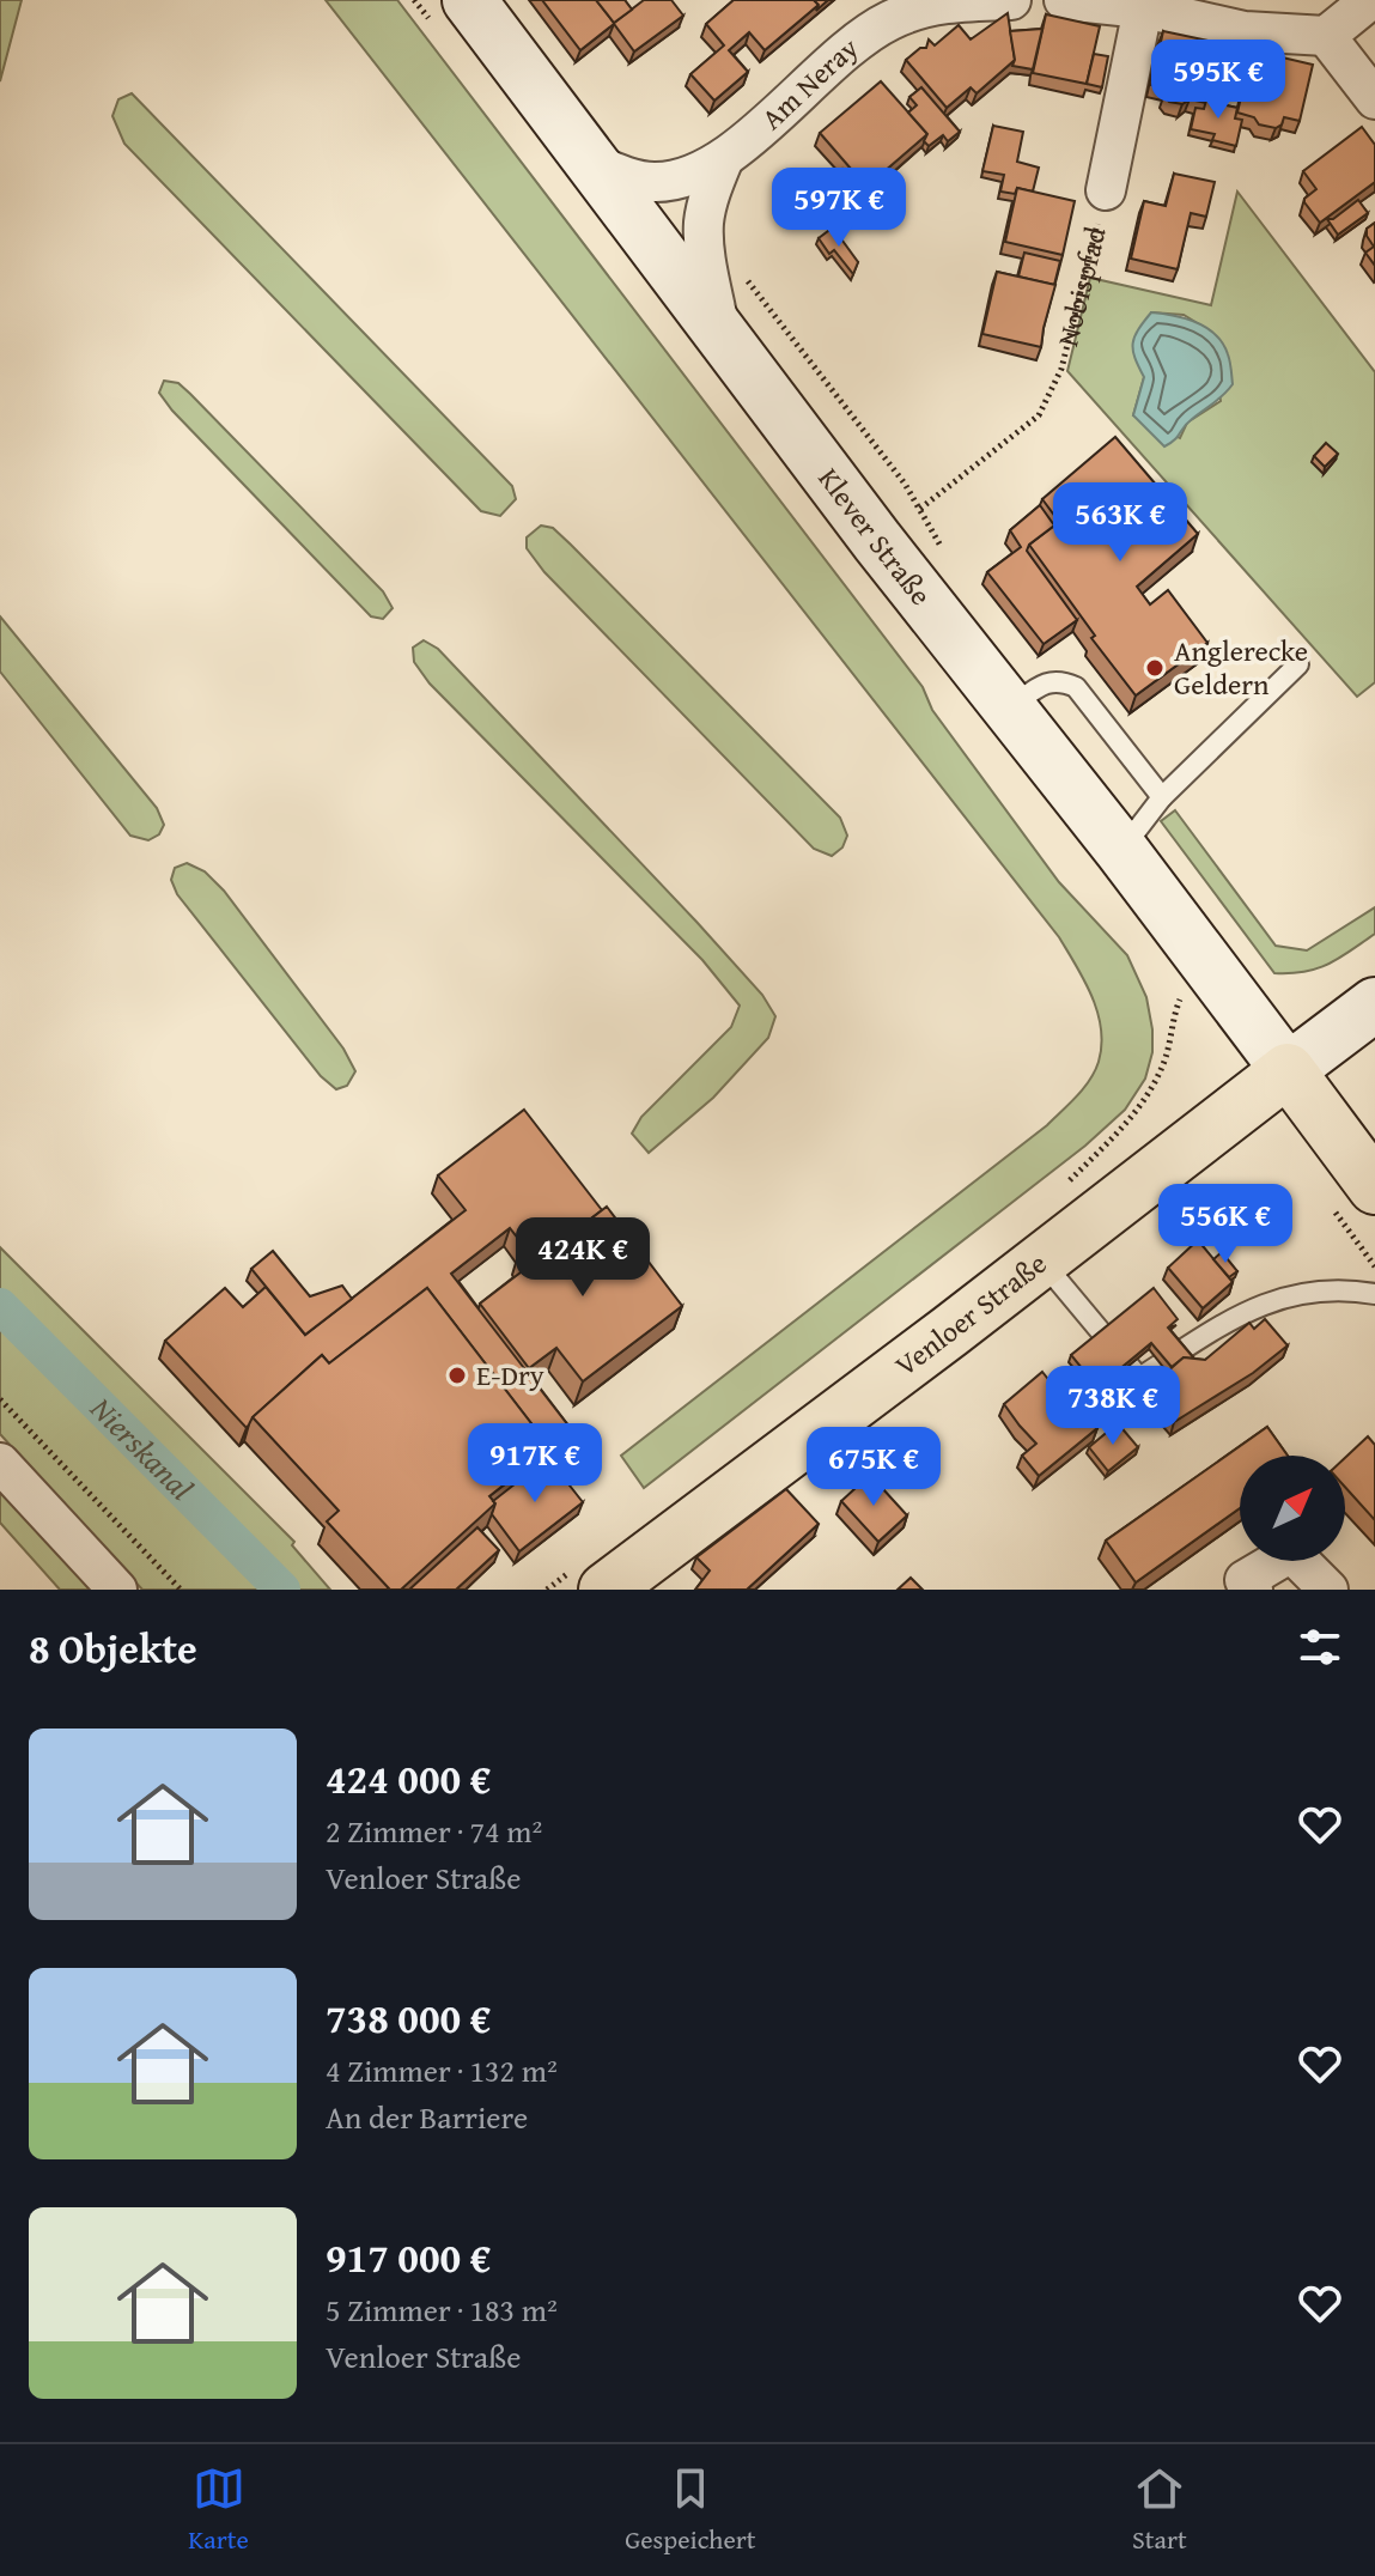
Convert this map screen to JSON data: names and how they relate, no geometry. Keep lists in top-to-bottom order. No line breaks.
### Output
{"streets":{"main road":["Klever Straße","Venloer Straße"],"street":["Am Neray","Nobispfad"]},"crossings":[["Am Neray","Nobispfad"],["Am Neray","Klever Straße"],["Klever Straße","Venloer Straße"]],"water":["Nierskanal"],"places":["Anglerecke Geldern","E-Dry"],"north":"top right","page":{"price":["595K €","597K €","563K €","556K €","424K €","738K €","917K €","675K €"],"heading":"8 Objekte","list":[{"name":"424 000 €","note":"2 Zimmer · 74 m² · Venloer Straße"},{"name":"738 000 €","note":"4 Zimmer · 132 m² · An der Barriere"},{"name":"917 000 €","note":"5 Zimmer · 183 m² · Venloer Straße"}],"tabs":["Karte","Gespeichert","Start"]}}
